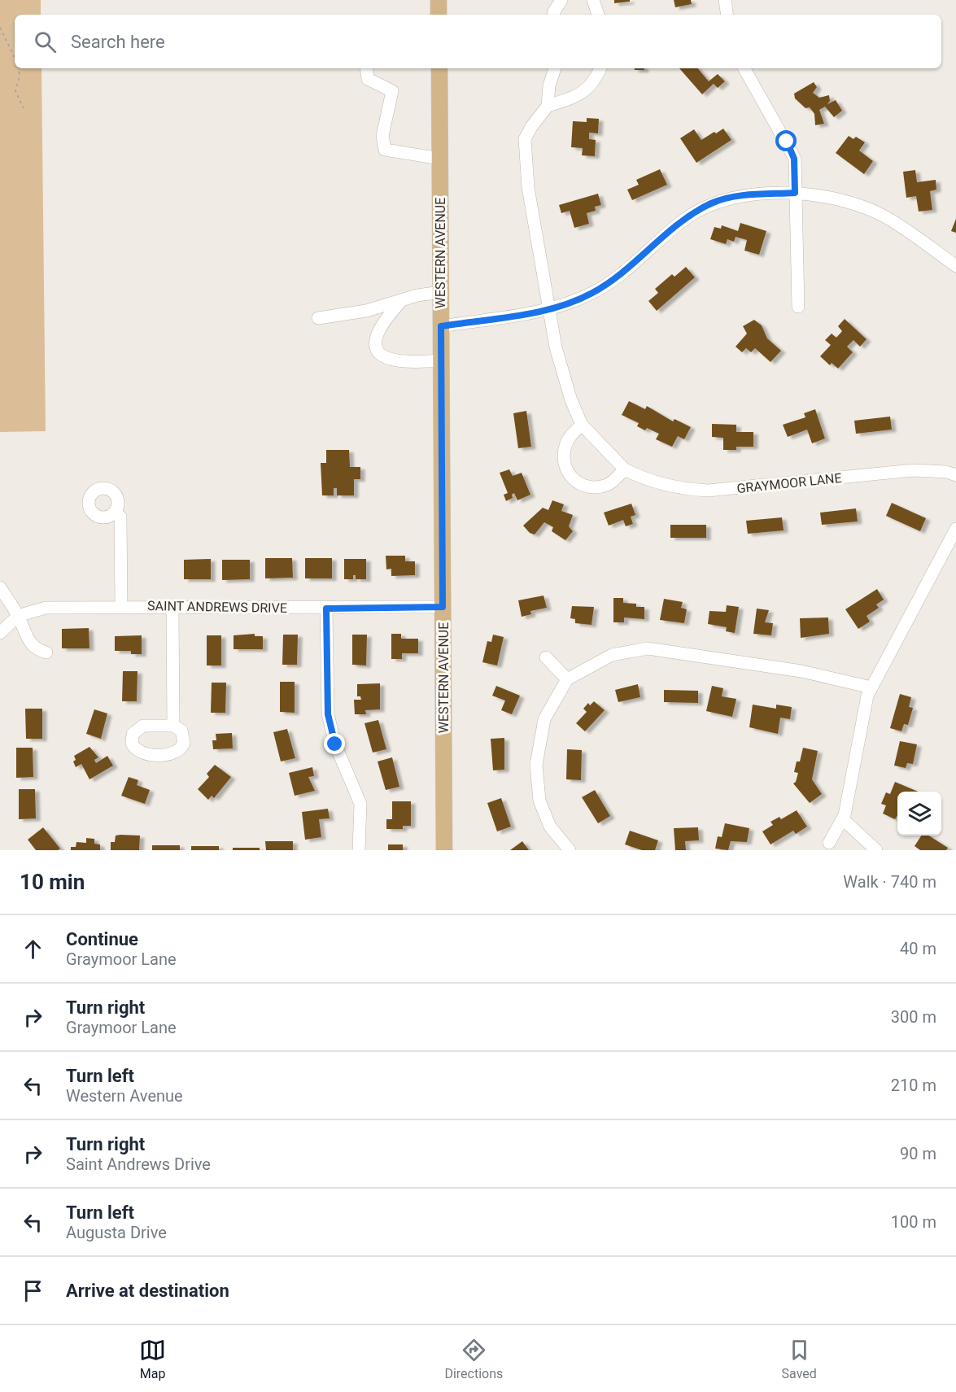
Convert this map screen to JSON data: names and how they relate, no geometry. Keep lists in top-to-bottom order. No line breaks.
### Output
{"streets":{"main road":["WESTERN AVENUE"],"street":["GRAYMOOR LANE","SAINT ANDREWS DRIVE"]},"crossings":[["WESTERN AVENUE","SAINT ANDREWS DRIVE"]],"page":{"search":"Search here","heading":["10 min","Walk · 740 m"],"list":[["Continue","Graymoor Lane","40 m"],["Turn right","Graymoor Lane","300 m"],["Turn left","Western Avenue","210 m"],["Turn right","Saint Andrews Drive","90 m"],["Turn left","Augusta Drive","100 m"],"Arrive at destination"],"nav":["Map","Directions","Saved"]}}
